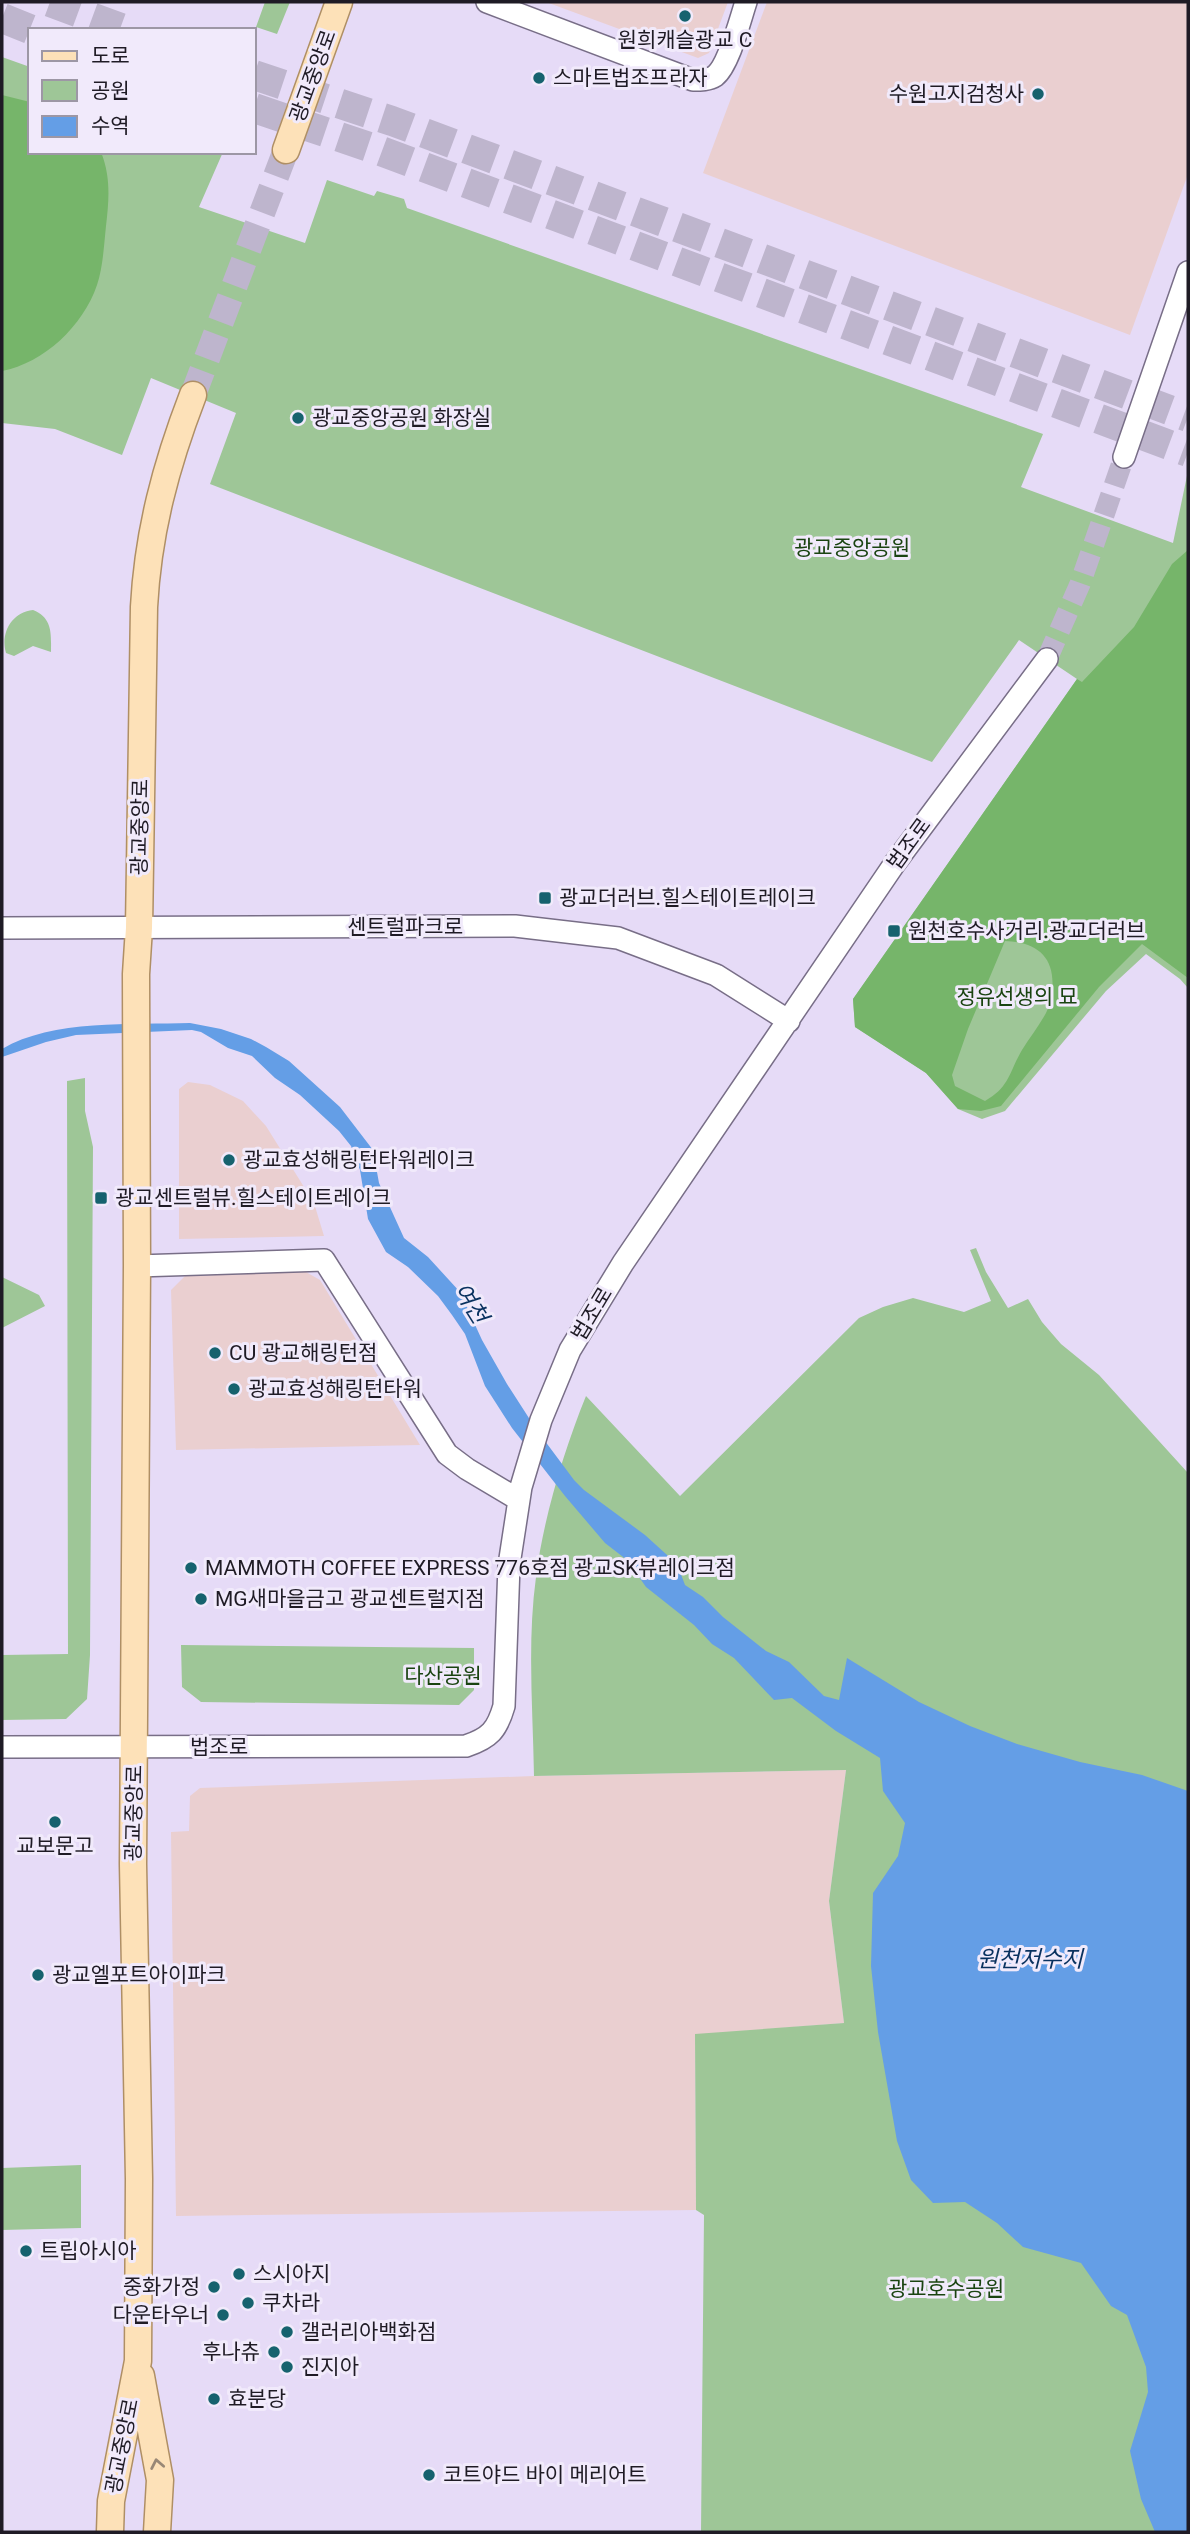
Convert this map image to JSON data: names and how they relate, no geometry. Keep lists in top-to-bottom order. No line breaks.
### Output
{"streets":{"main road":["광교중앙로"],"street":["법조로","센트럴파크로"]},"crossings":[["광교중앙로","법조로"],["광교중앙로","센트럴파크로"],["법조로","센트럴파크로"]],"water":["여천","원천저수지"],"parks":["광교중앙공원","정유선생의 묘","다산공원","광교호수공원"],"places":{"other":["원희캐슬광교 C","스마트법조프라자","수원고지검청사","광교중앙공원 화장실","광교효성해링턴타워레이크","CU 광교해링턴점","광교효성해링턴타워","MAMMOTH COFFEE EXPRESS 776호점 광교SK뷰레이크점","MG새마을금고 광교센트럴지점","교보문고","광교엘포트아이파크","트립아시아","스시아지","중화가정","쿠차라","다운타우너","갤러리아백화점","후나츄","진지아","효분당","코트야드 바이 메리어트"],"transit":["광교더러브.힐스테이트레이크","원천호수사거리.광교더러브","광교센트럴뷰.힐스테이트레이크"]},"legend":["도로","공원","수역"]}
